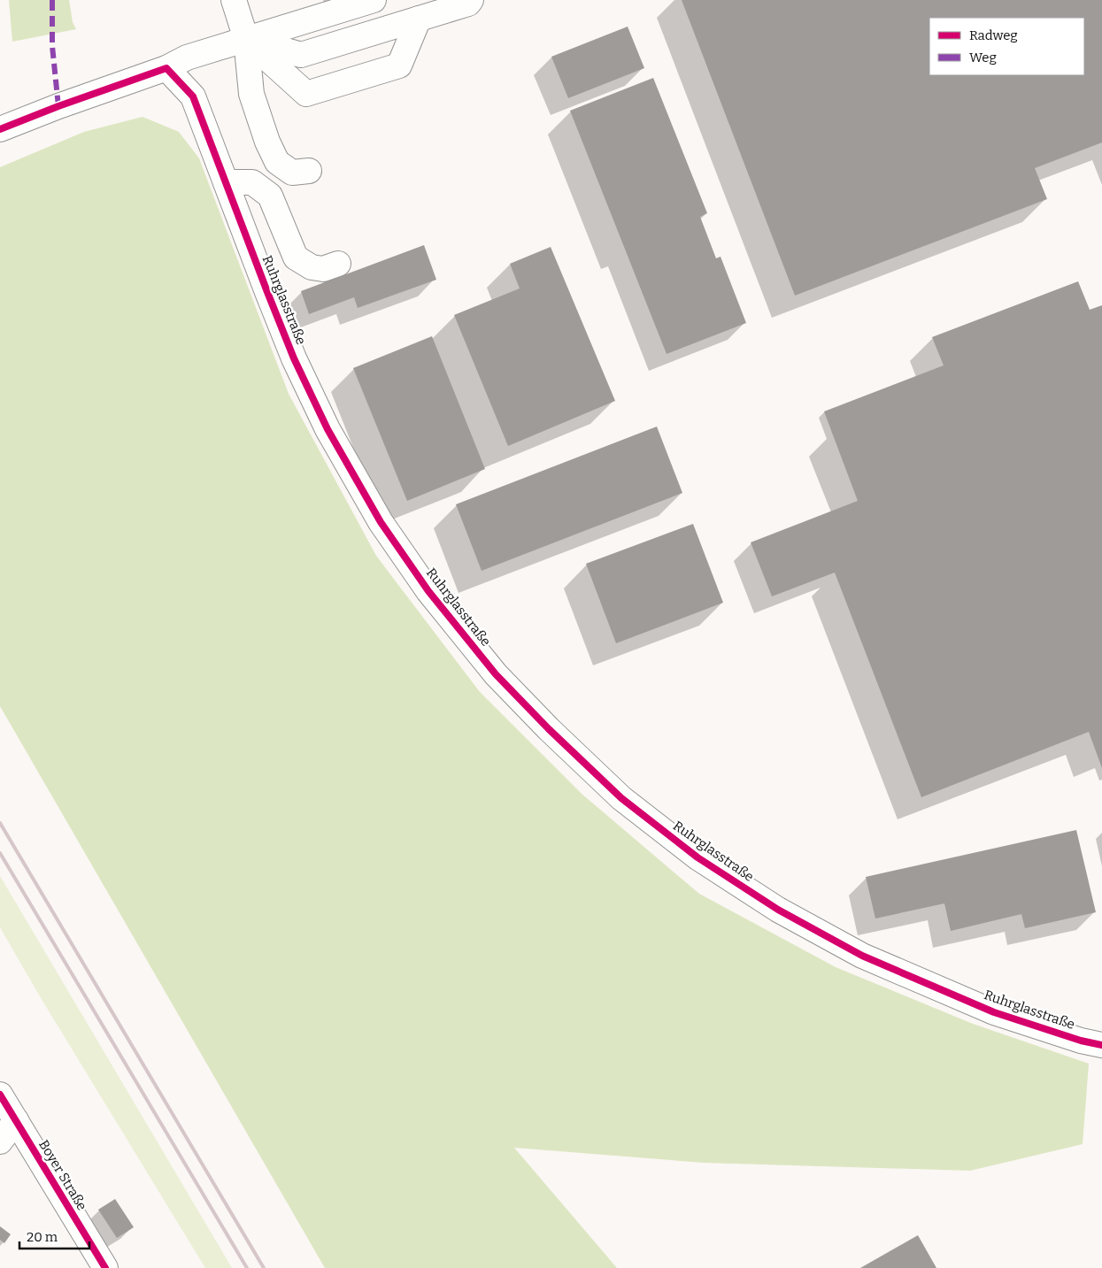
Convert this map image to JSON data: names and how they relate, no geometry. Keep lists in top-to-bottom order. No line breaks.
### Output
{"streets":{"street":["Ruhrglasstraße","Boyer Straße"]},"legend":["Radweg","Weg"],"scale_bar":"20 m"}
